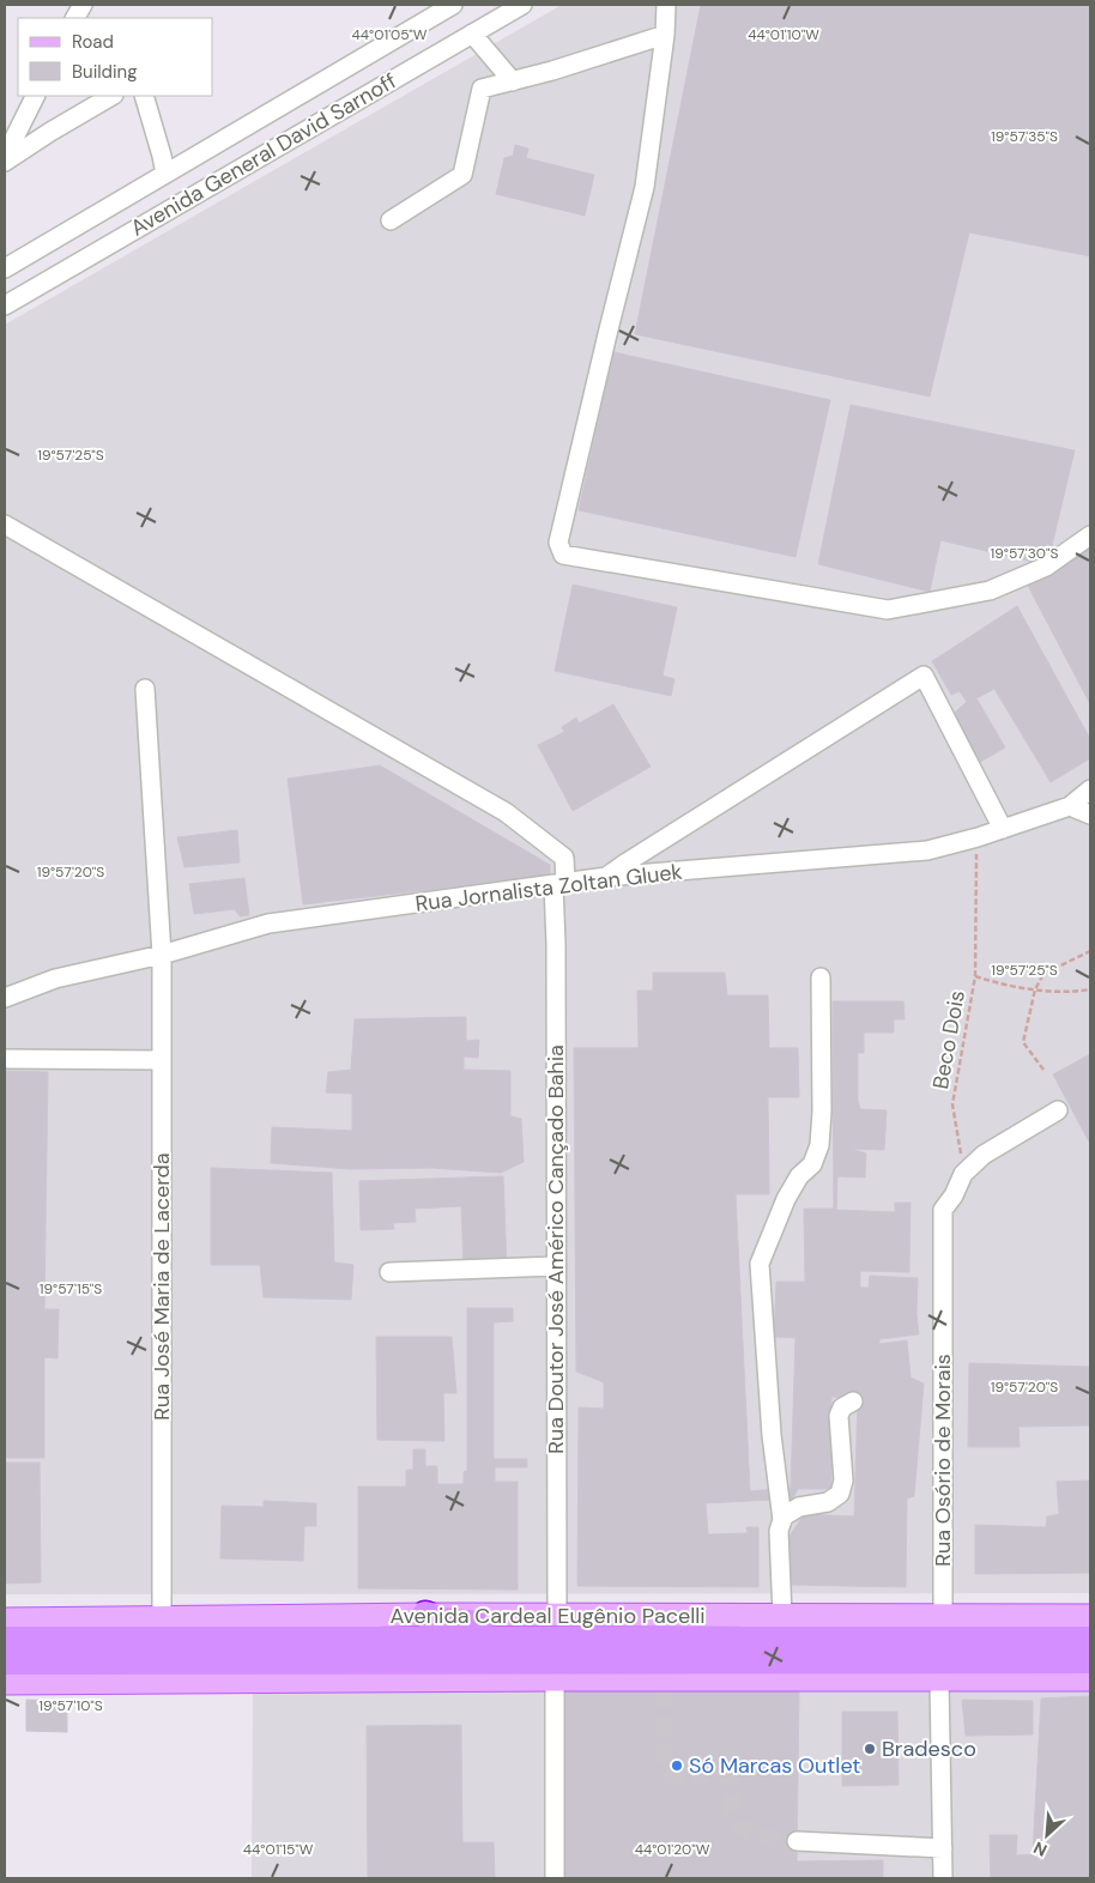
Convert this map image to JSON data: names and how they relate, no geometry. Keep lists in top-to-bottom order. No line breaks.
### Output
{"streets":{"highway":["Avenida Cardeal Eugênio Pacelli"],"street":["Avenida General David Sarnoff","Rua Jornalista Zoltan Gluek","Rua Doutor José Américo Cançado Bahia","Rua José Maria de Lacerda","Rua Osório de Morais"],"path":["Beco Dois"]},"crossings":[["Rua Jornalista Zoltan Gluek","Beco Dois"],["Rua Jornalista Zoltan Gluek","Rua Doutor José Américo Cançado Bahia"],["Rua Jornalista Zoltan Gluek","Rua José Maria de Lacerda"],["Beco Dois","Rua Osório de Morais"],["Rua Doutor José Américo Cançado Bahia","Avenida Cardeal Eugênio Pacelli"],["Rua José Maria de Lacerda","Avenida Cardeal Eugênio Pacelli"],["Rua Osório de Morais","Avenida Cardeal Eugênio Pacelli"]],"places":["Bradesco","Só Marcas Outlet"],"legend":["Road","Building"],"north":"bottom left","coordinates":["44°01'05\"W","44°01'10\"W","19°57'35\"S","19°57'25\"S","19°57'30\"S","19°57'20\"S","19°57'15\"S","19°57'10\"S","44°01'15\"W","44°01'20\"W"]}
